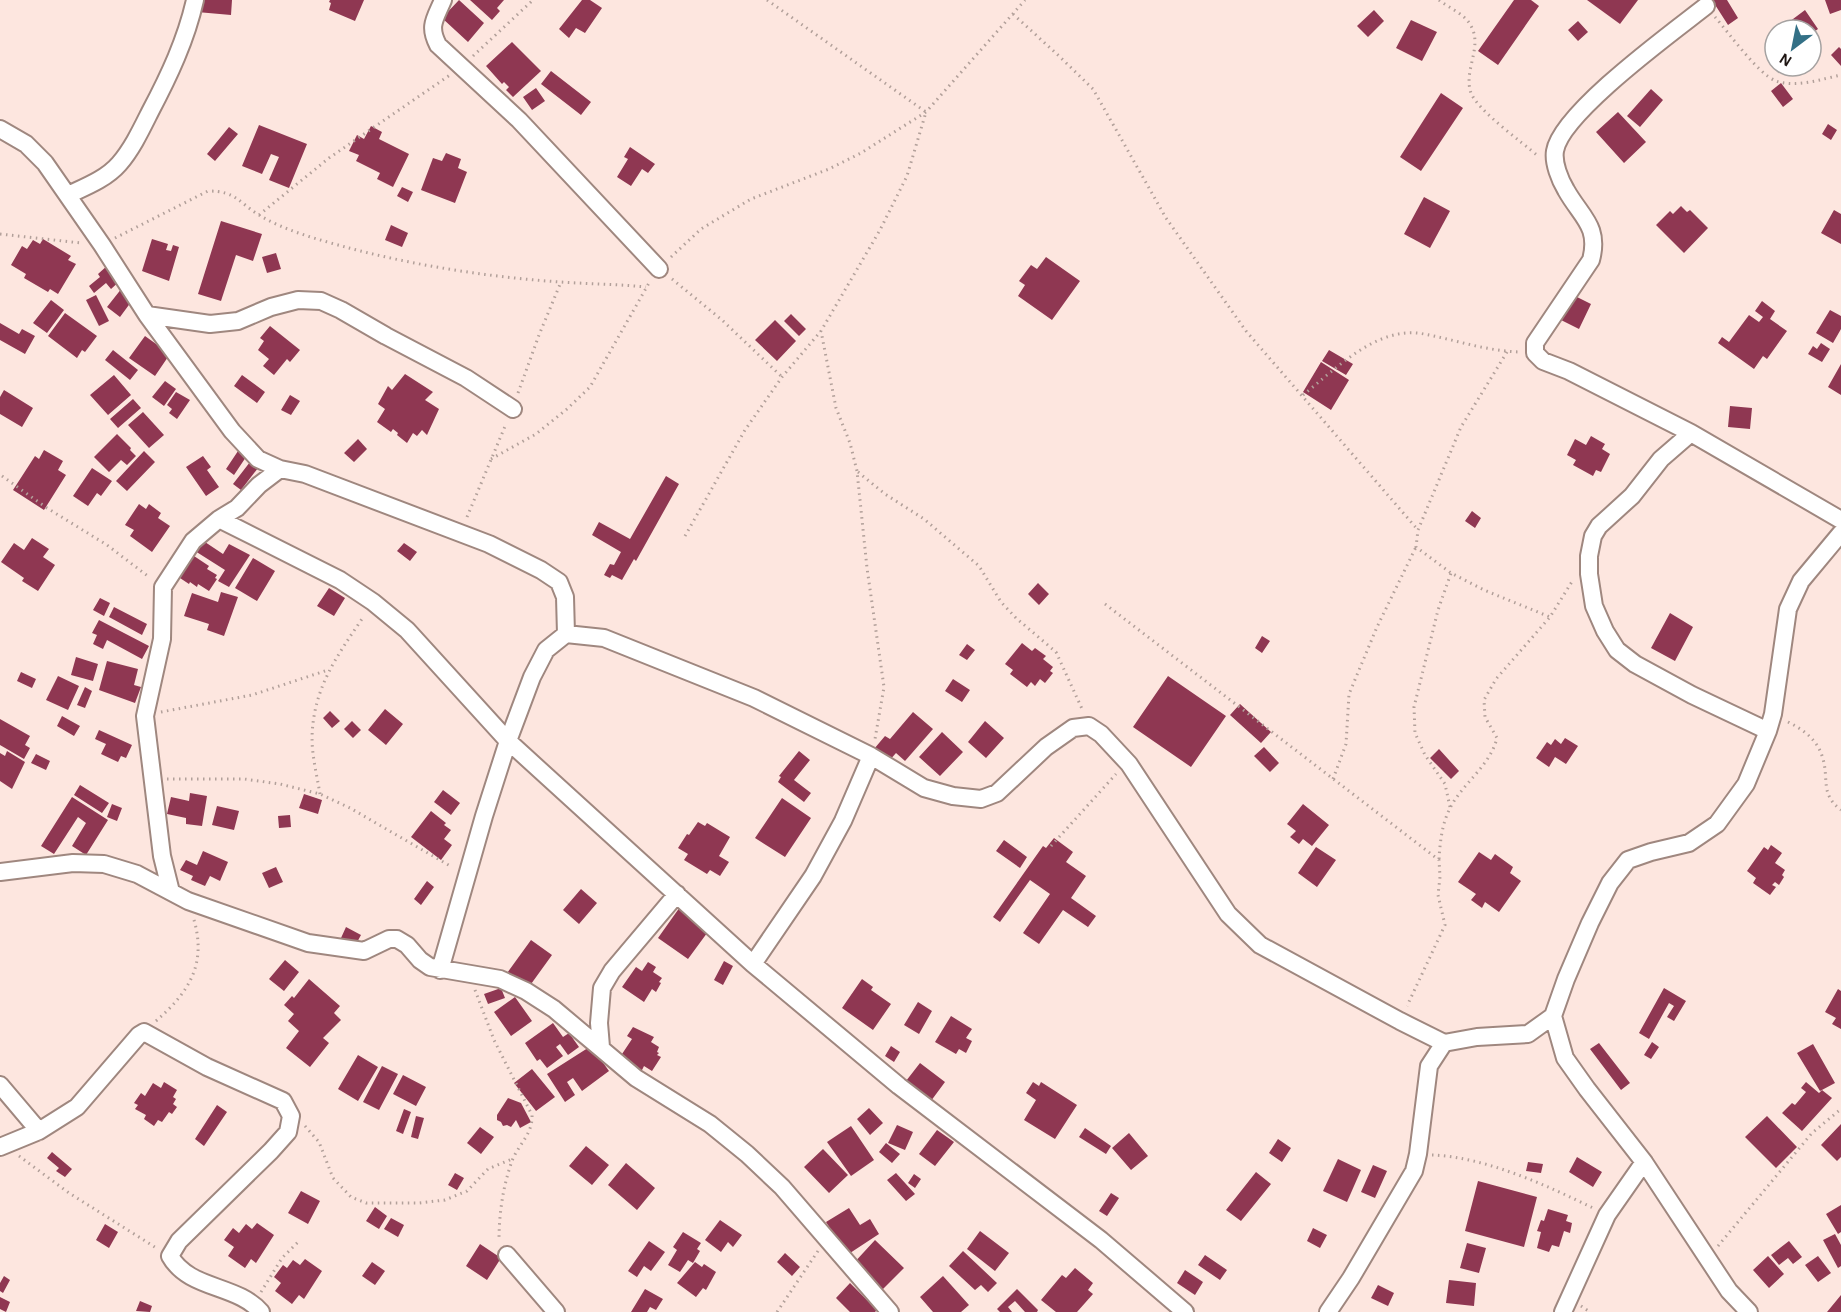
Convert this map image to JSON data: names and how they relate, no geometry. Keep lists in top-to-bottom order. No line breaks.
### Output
{"north":"bottom left"}
